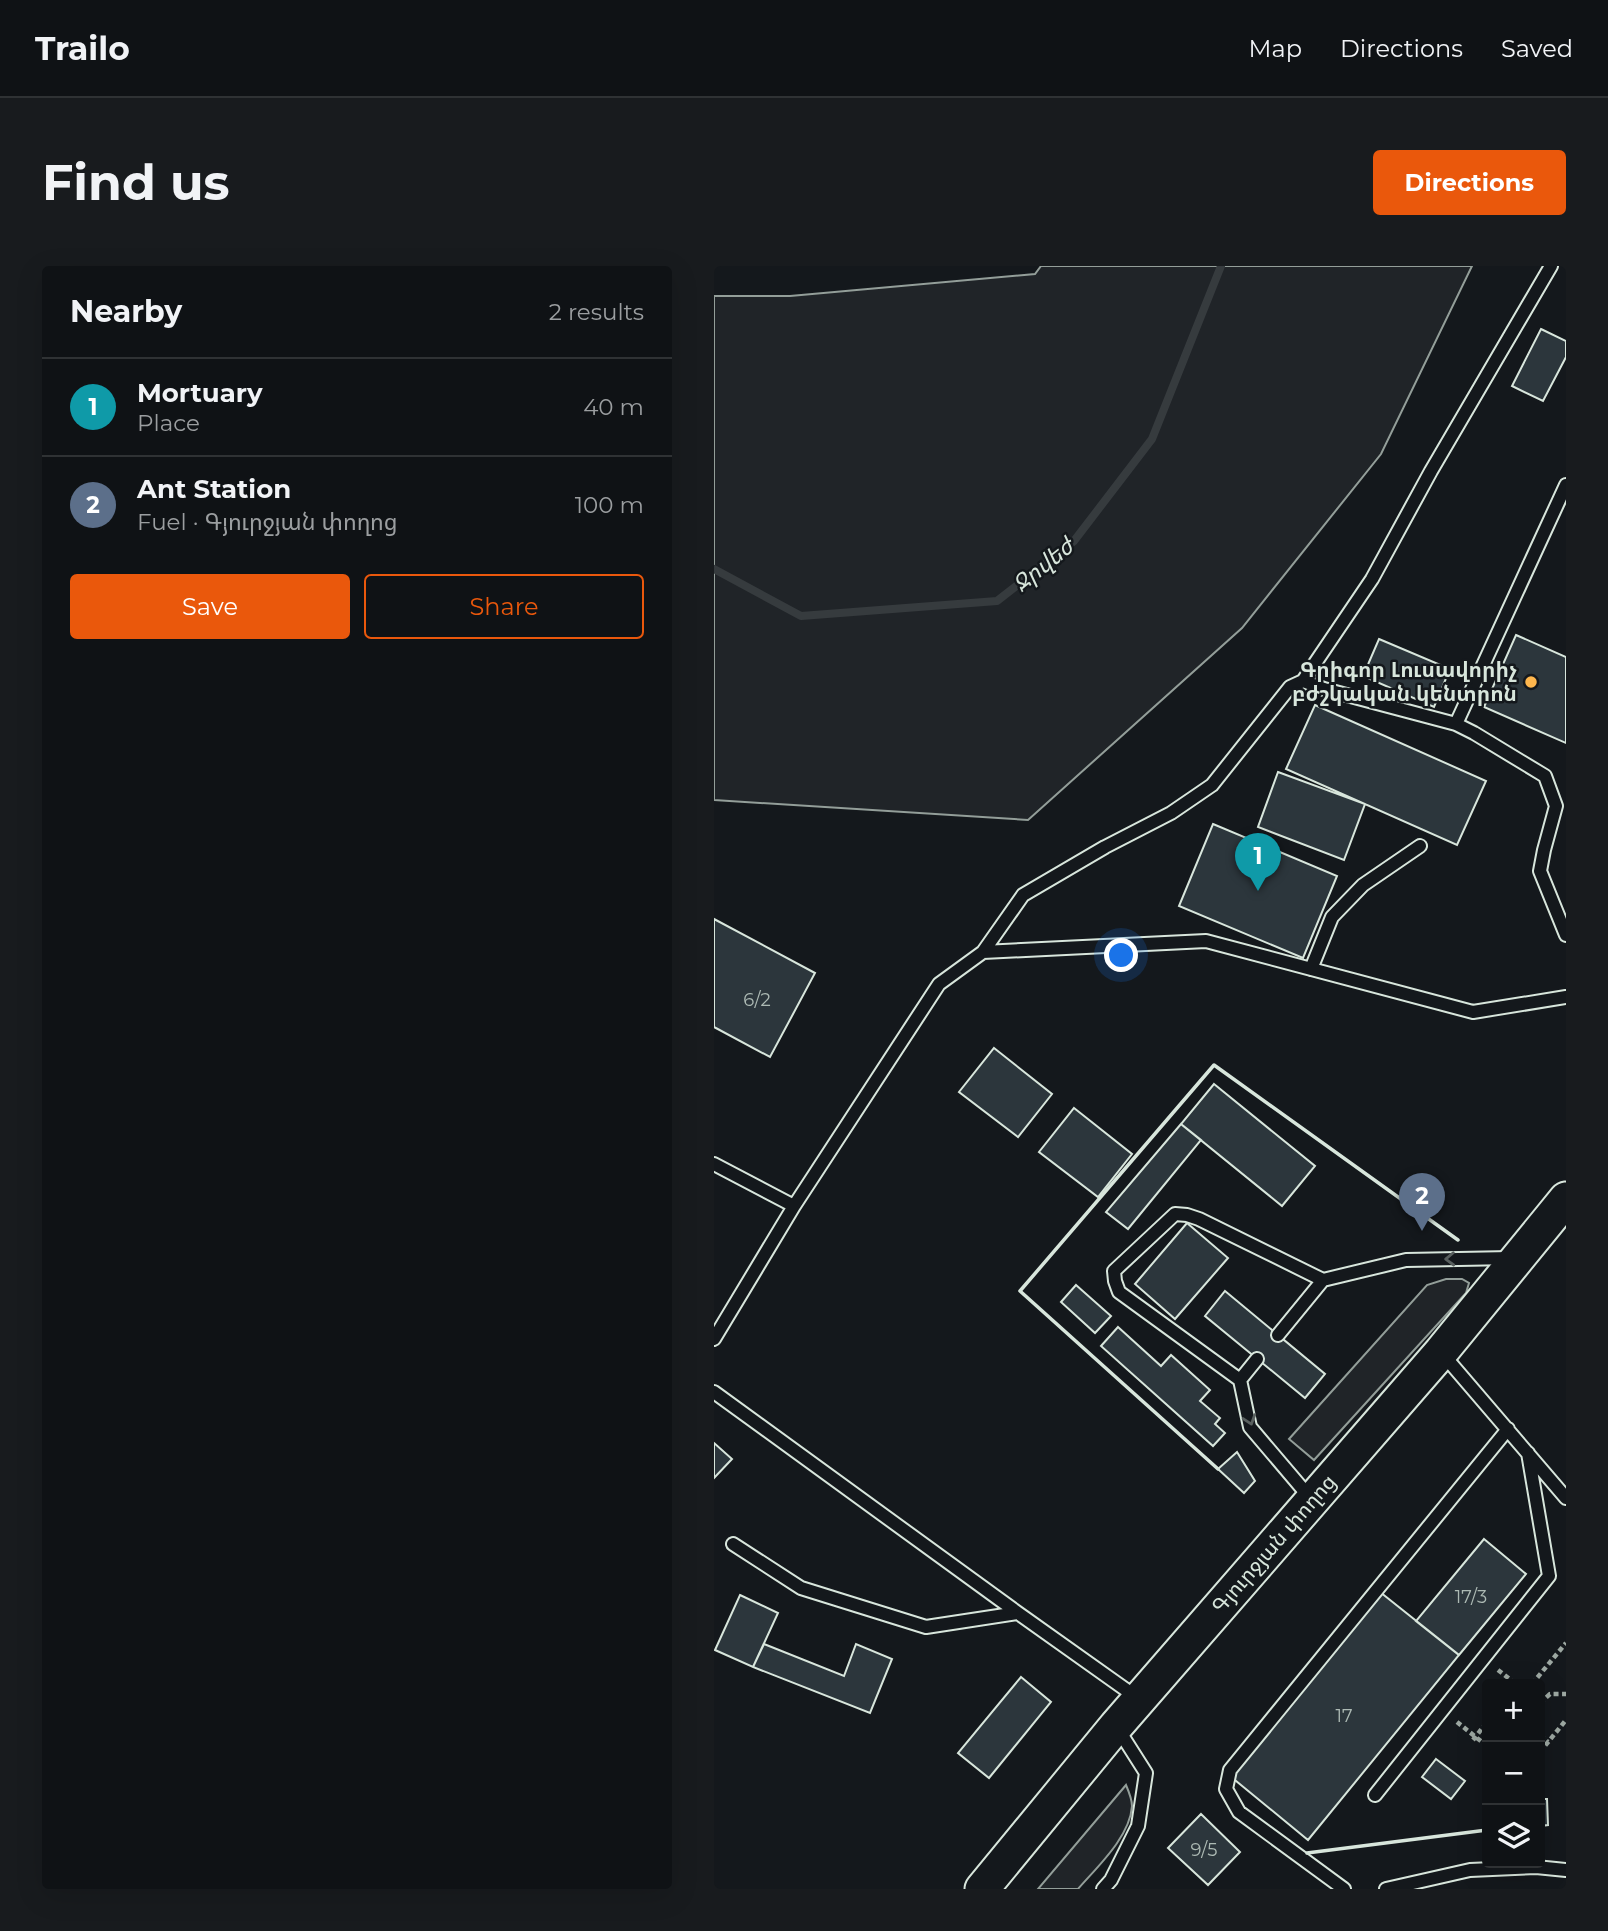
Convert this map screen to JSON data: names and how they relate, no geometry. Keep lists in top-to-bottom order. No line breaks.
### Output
{"streets":{"main road":["Գյուրջյան փողոց"]},"water":["Ջրվեժ"],"places":["Գրիգոր Լուսավորիչ բժշկական կենտրոն"],"house_numbers":["6/2","17/3","17","9/5"],"page":{"header":"Trailo","nav":["Map","Directions","Saved"],"buttons":["Directions",["Save","Share"]],"title":"Find us","heading":["Nearby","2 results"],"list":[{"mark":"1","name":"Mortuary","note":"Place","value":"40 m"},{"mark":"2","name":"Ant Station","note":"Fuel · Գյուրջյան փողոց","value":"100 m"}],"pins":["1","2"],"map_buttons":["+","−"]}}
